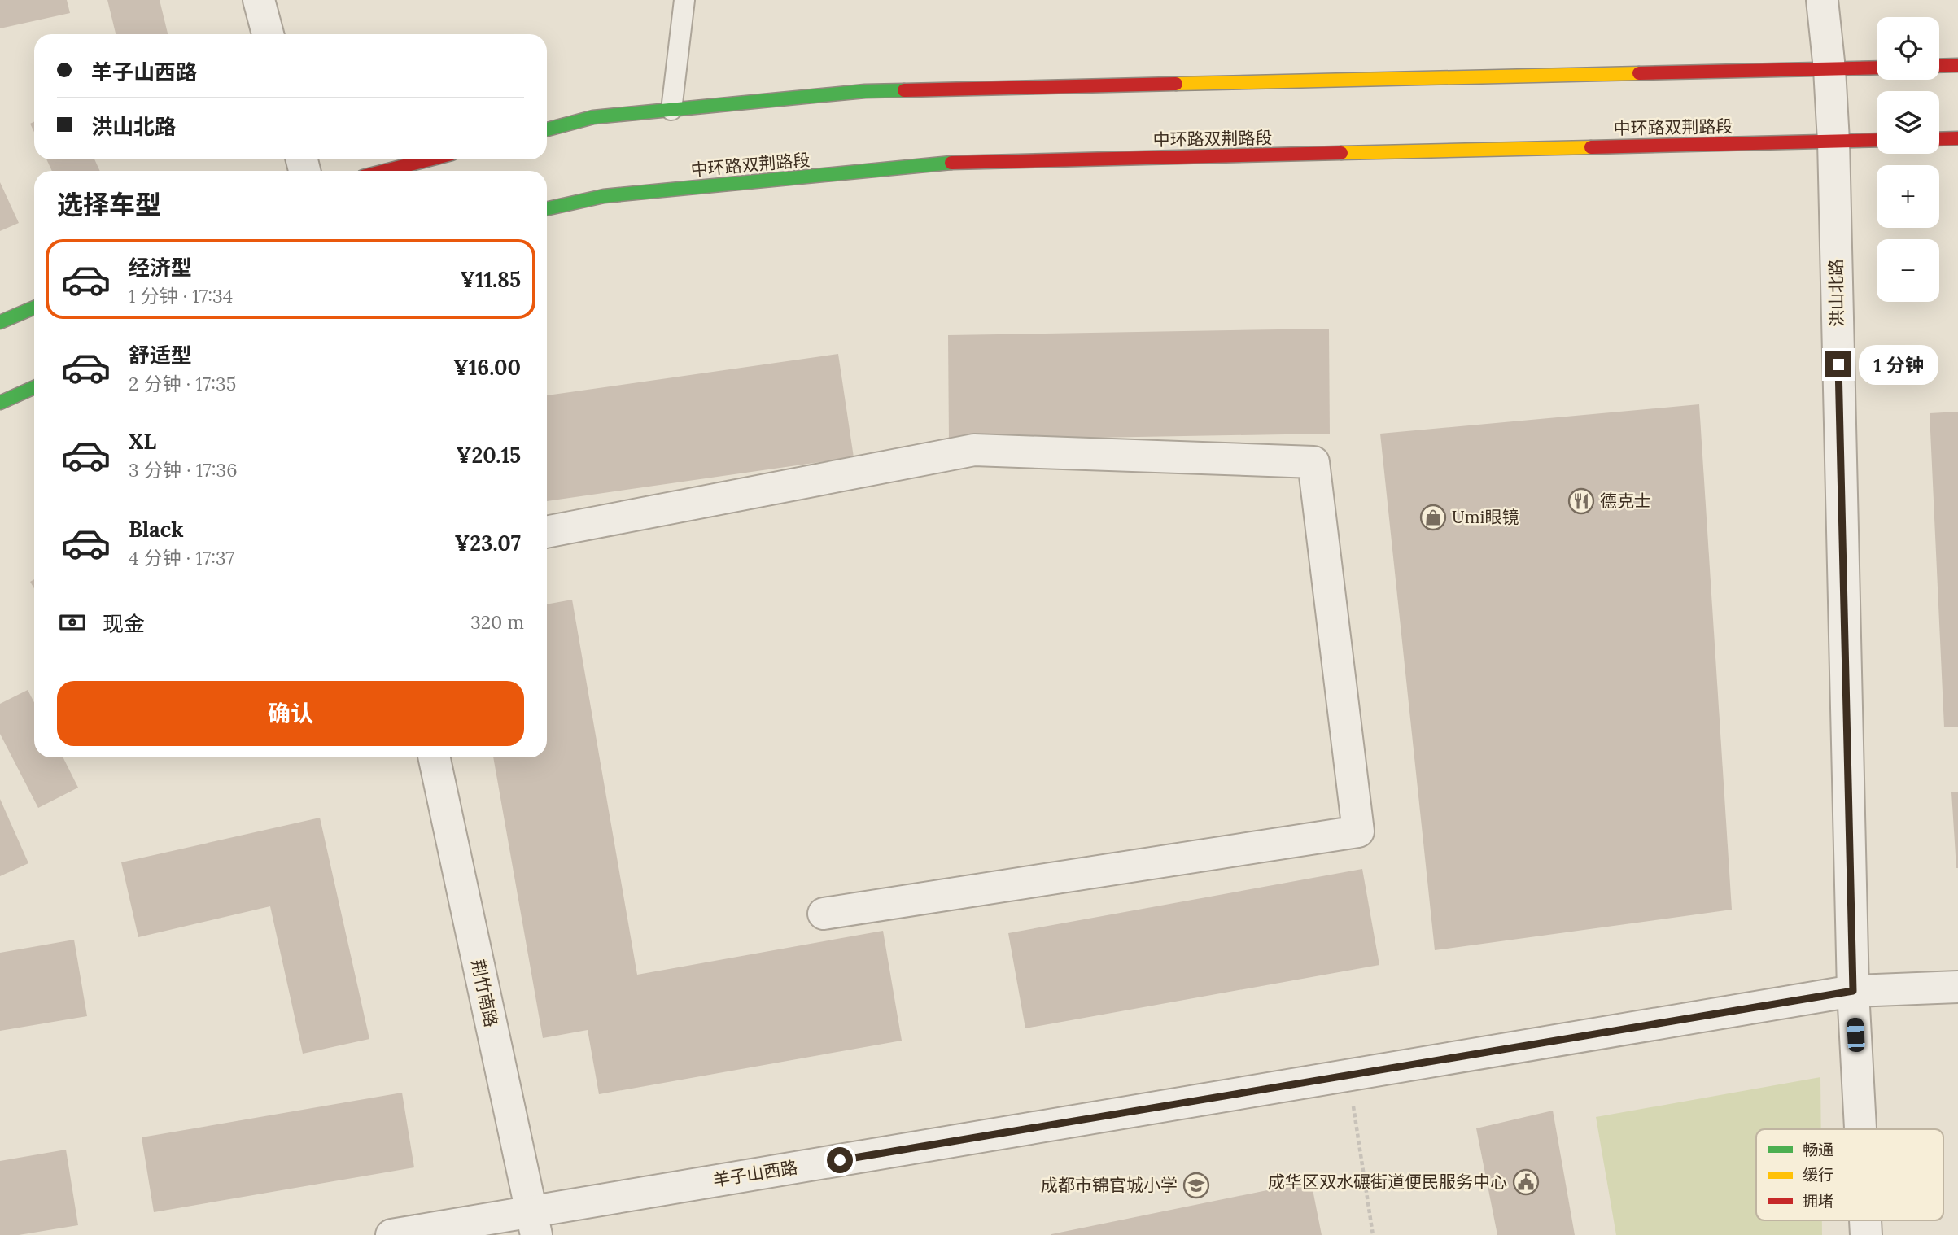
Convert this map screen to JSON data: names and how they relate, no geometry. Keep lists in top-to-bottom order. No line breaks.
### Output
{"streets":{"main road":["中环路双荆路段"],"street":["洪山北路","荆竹南路","羊子山西路"]},"crossings":[["中环路双荆路段","洪山北路"],["洪山北路","羊子山西路"],["荆竹南路","羊子山西路"]],"places":{"restaurant":["德克士"],"shop":["Umi眼镜"],"public building":["成华区双水碾街道便民服务中心"],"school or university":["成都市锦官城小学"]},"legend":["畅通","缓行","拥堵"],"page":{"map_buttons":["+","−"],"banner":["羊子山西路","洪山北路"],"heading":"选择车型","list":[{"name":"经济型","note":"1 分钟 · 17:34","value":"¥11.85"},{"name":"舒适型","note":"2 分钟 · 17:35","value":"¥16.00"},{"name":"XL","note":"3 分钟 · 17:36","value":"¥20.15"},{"name":"Black","note":"4 分钟 · 17:37","value":"¥23.07"}],"bubble":"1 分钟","pay":["现金","320 m"],"buttons":"确认"}}
